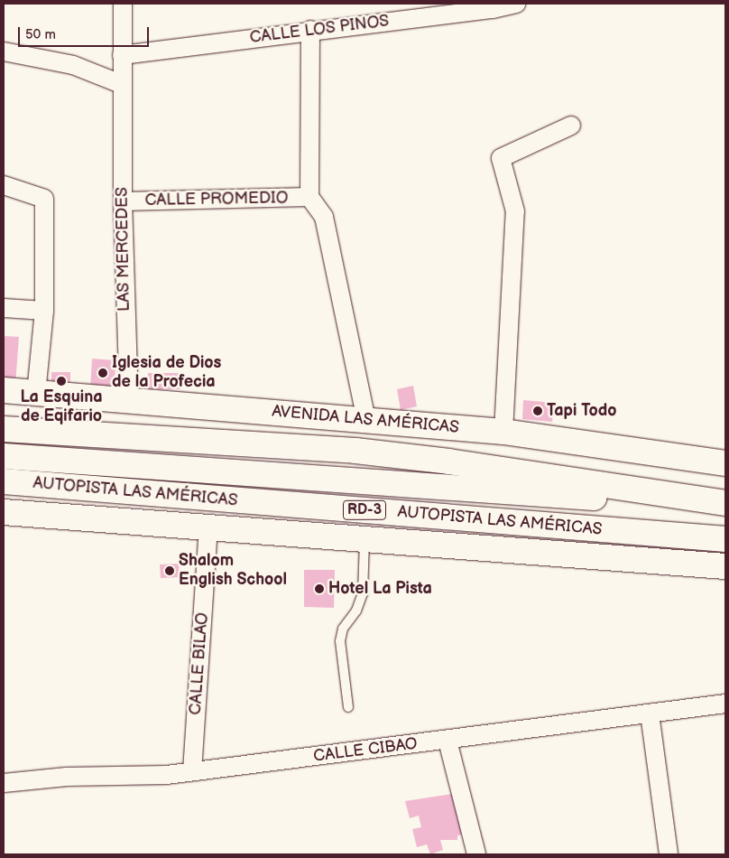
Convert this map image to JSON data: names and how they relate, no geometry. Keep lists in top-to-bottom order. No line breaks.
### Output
{"streets":{"main road":["AVENIDA LAS AMÉRICAS","AUTOPISTA LAS AMÉRICAS","RD-3"],"street":["CALLE LOS PINOS","CALLE PROMEDIO","LAS MERCEDES","CALLE BILAO","CALLE CIBAO"]},"crossings":[["CALLE LOS PINOS","LAS MERCEDES"],["CALLE PROMEDIO","LAS MERCEDES"],["LAS MERCEDES","AVENIDA LAS AMÉRICAS"],["CALLE BILAO","CALLE CIBAO"]],"places":["Iglesia de Dios de la Profecia","La Esquina de Eqifario","Tapi Todo","Shalom English School","Hotel La Pista"],"scale_bar":"50 m"}
